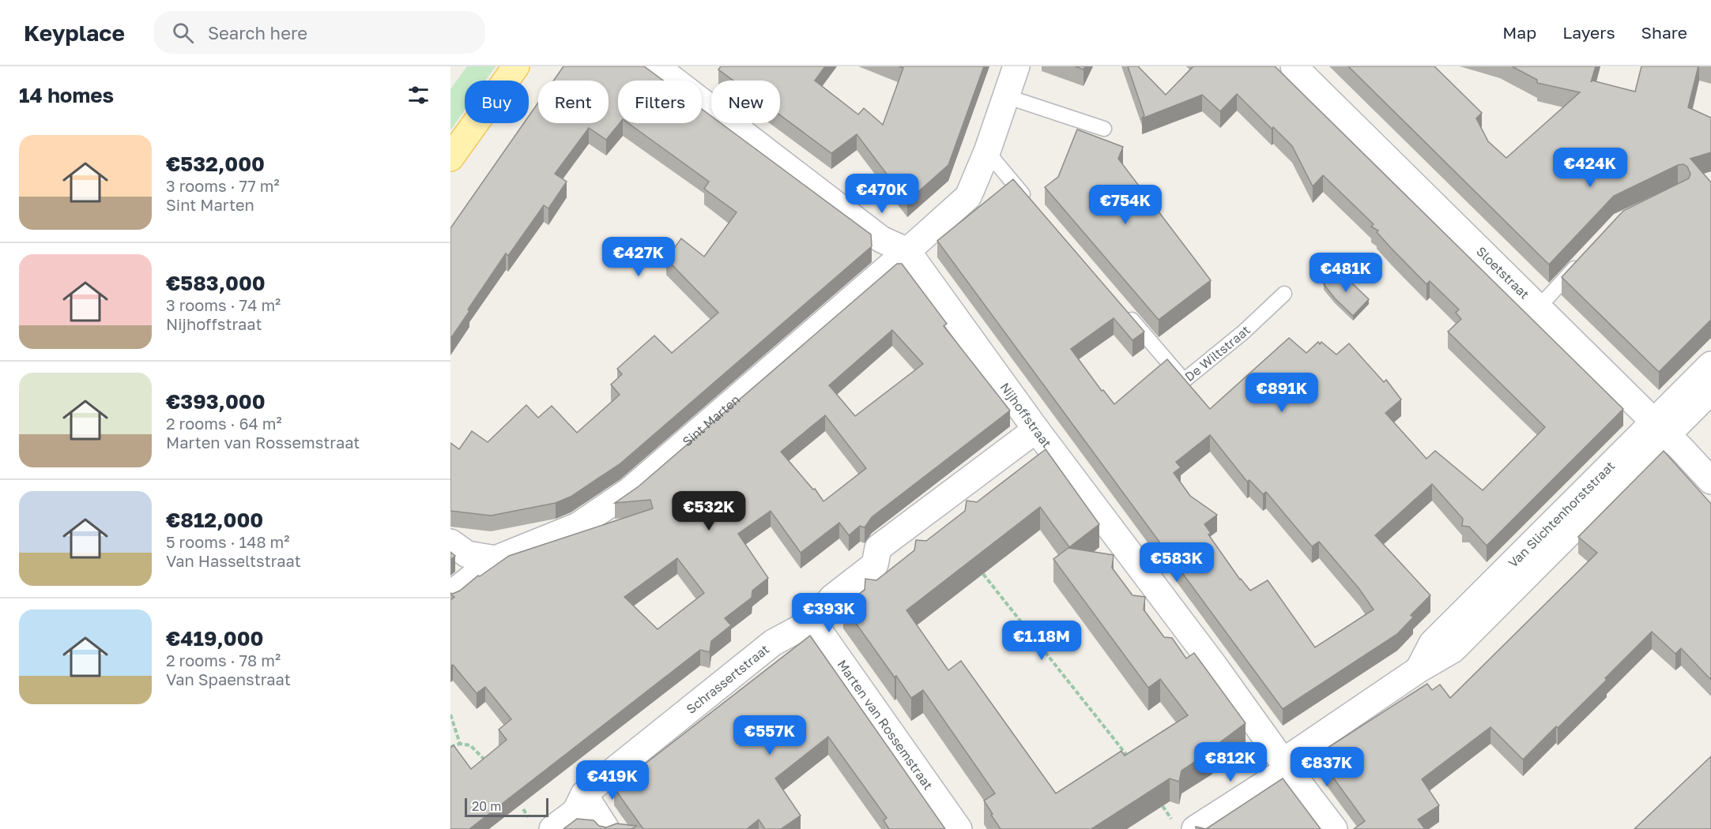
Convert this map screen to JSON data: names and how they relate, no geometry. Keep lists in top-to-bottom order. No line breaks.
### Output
{"streets":{"street":["Sloetstraat","Nijhoffstraat","Sint Marten","Van Slichtenhorststraat","Schrassertstraat","Marten van Rossemstraat"],"lane":["De Wiltstraat"]},"crossings":[["Sloetstraat","Van Slichtenhorststraat"],["Nijhoffstraat","Sint Marten"],["Nijhoffstraat","Van Slichtenhorststraat"],["Nijhoffstraat","Schrassertstraat"],["Schrassertstraat","Marten van Rossemstraat"]],"scale_bar":"20 m","page":{"header":"Keyplace","search":"Search here","nav":["Map","Layers","Share"],"heading":"14 homes","chip":["Buy","Rent","Filters","New"],"list":[{"name":"€532,000","note":"3 rooms · 77 m² · Sint Marten"},{"name":"€583,000","note":"3 rooms · 74 m² · Nijhoffstraat"},{"name":"€393,000","note":"2 rooms · 64 m² · Marten van Rossemstraat"},{"name":"€812,000","note":"5 rooms · 148 m² · Van Hasseltstraat"},{"name":"€419,000","note":"2 rooms · 78 m² · Van Spaenstraat"}],"price":["€424K","€470K","€754K","€427K","€481K","€891K","€532K","€583K","€393K","€1.18M","€557K","€812K","€837K","€419K"],"scale":"20 m"}}
